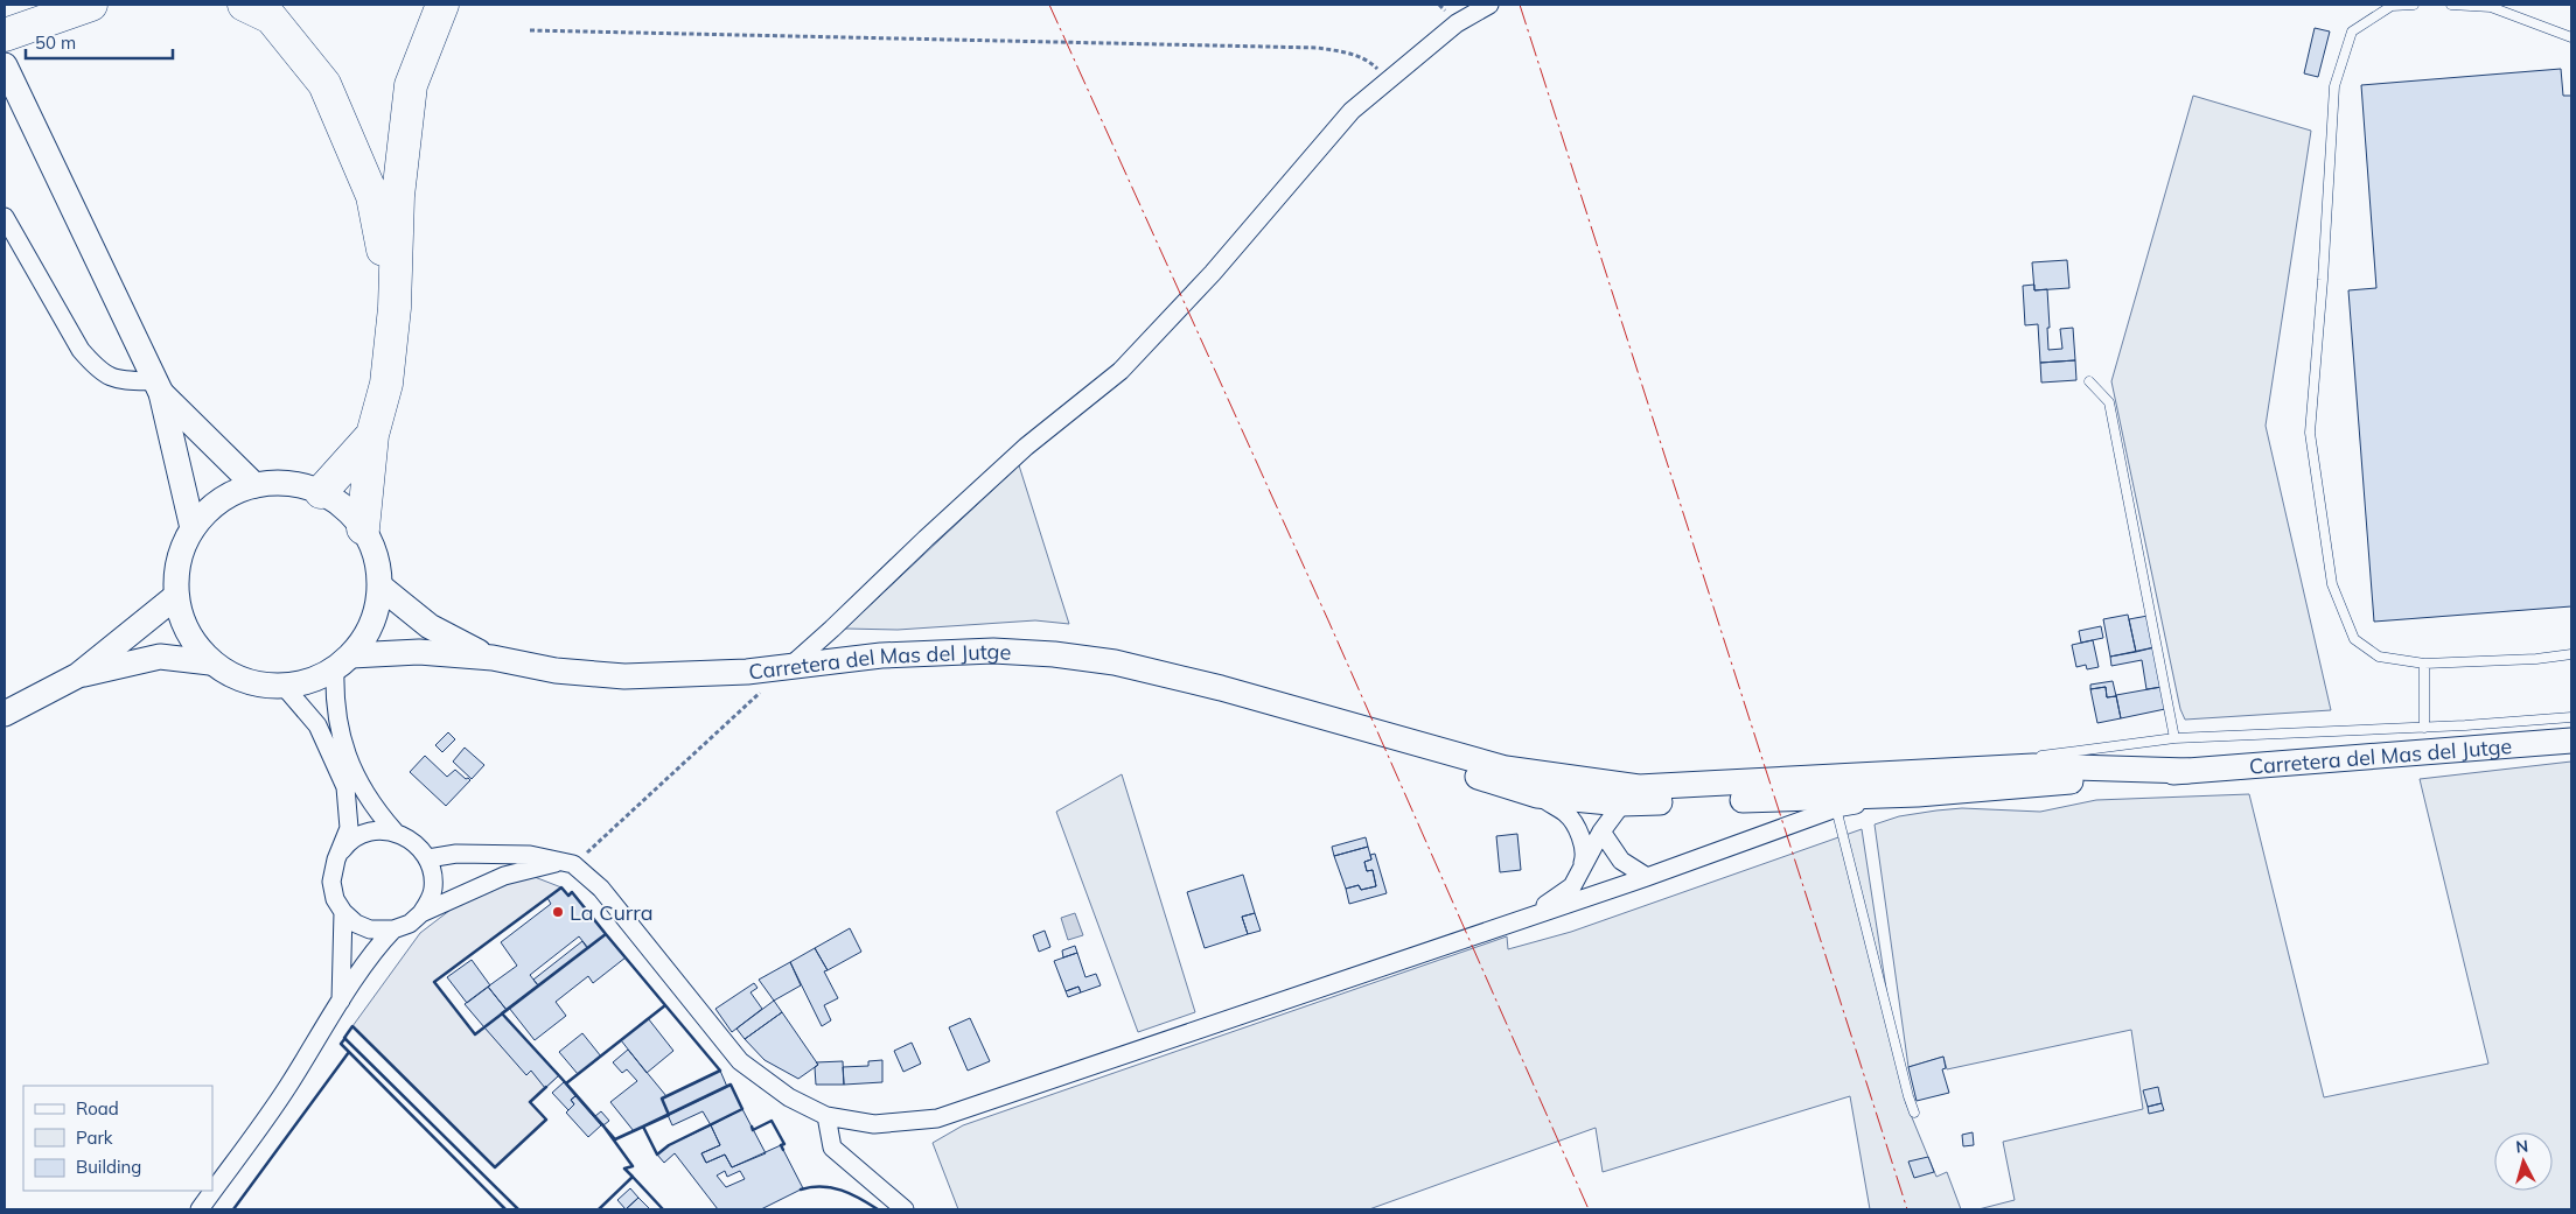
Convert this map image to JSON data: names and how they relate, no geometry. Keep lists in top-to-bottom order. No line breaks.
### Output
{"streets":{"street":["Carretera del Mas del Jutge"]},"places":["La Curra"],"legend":["Road","Park","Building"],"scale_bar":"50 m","north":"top"}
